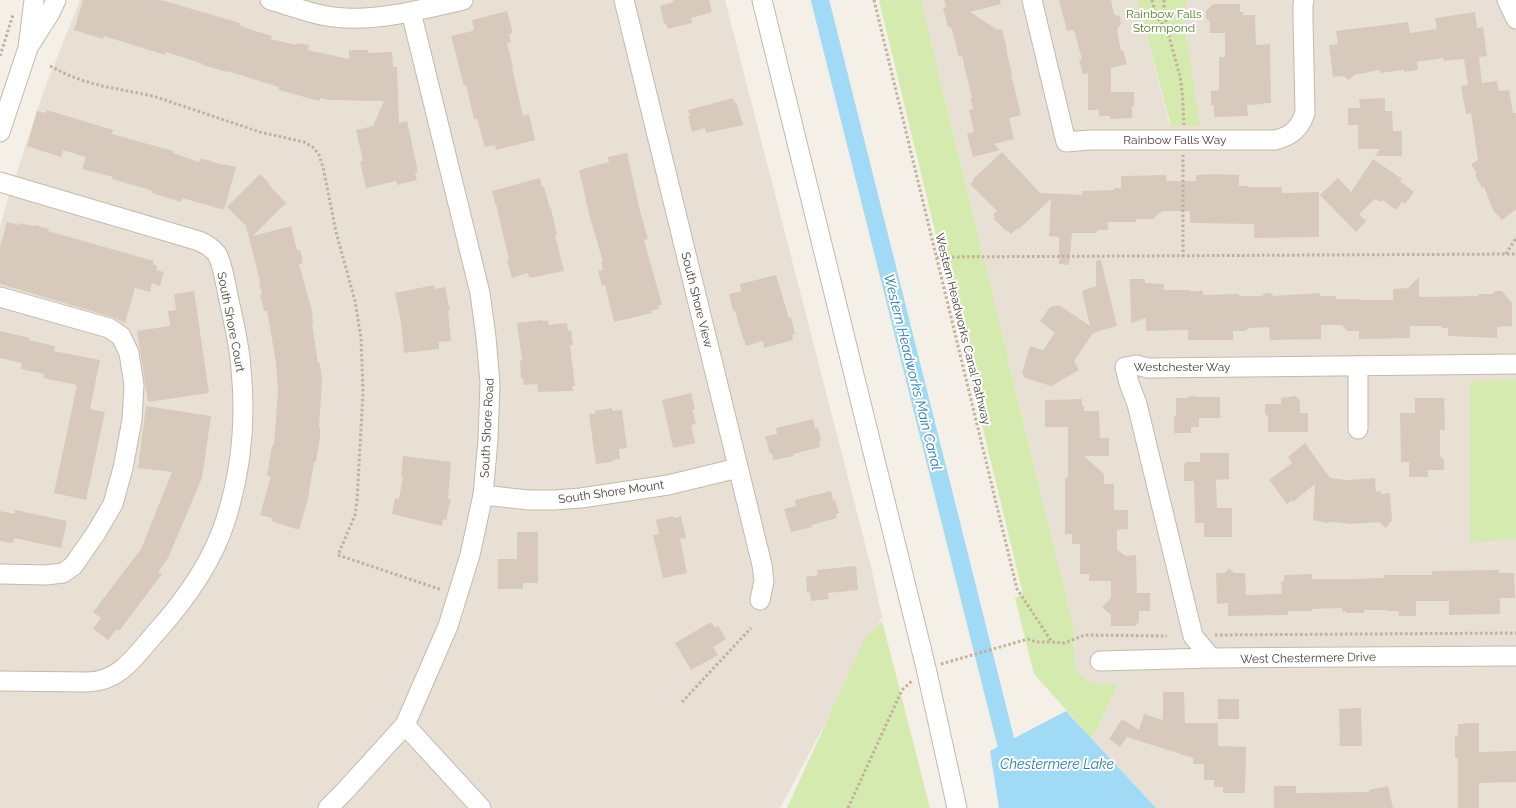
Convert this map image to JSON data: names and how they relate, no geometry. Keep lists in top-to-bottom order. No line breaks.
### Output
{"streets":{"street":["Rainbow Falls Way","South Shore View","South Shore Court","Westchester Way","South Shore Road","South Shore Mount","West Chestermere Drive"],"path":["Western Headworks Canal Pathway"]},"crossings":[["South Shore View","South Shore Mount"],["Westchester Way","West Chestermere Drive"],["South Shore Road","South Shore Mount"]],"water":["Western Headworks Main Canal","Chestermere Lake"],"parks":["Rainbow Falls Stormpond"]}
